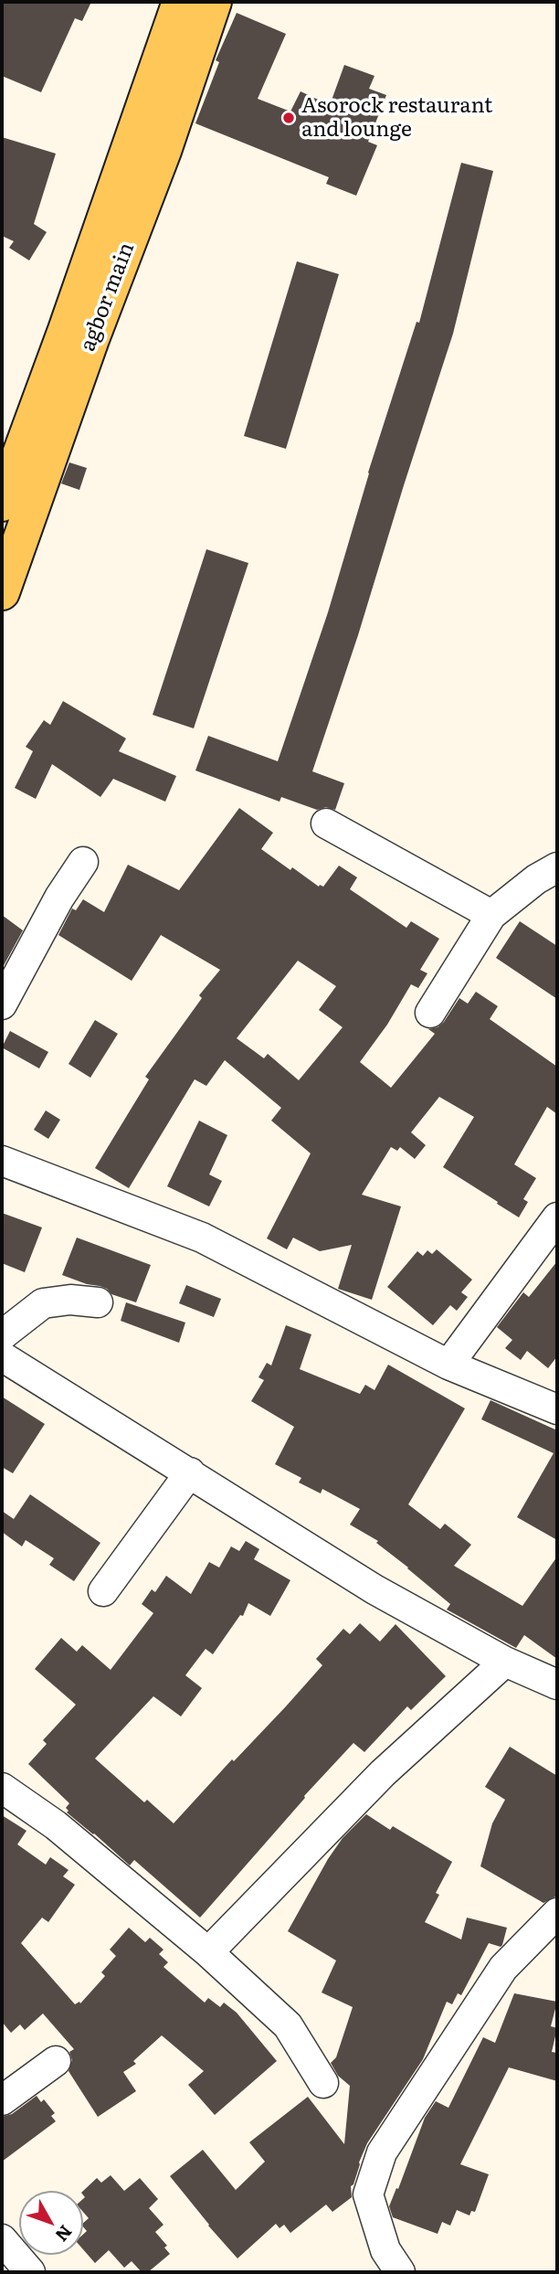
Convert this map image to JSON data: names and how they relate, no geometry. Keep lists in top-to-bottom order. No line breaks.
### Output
{"streets":{"main road":["agbor main"]},"places":["Asorock restaurant and lounge"],"north":"bottom right"}
